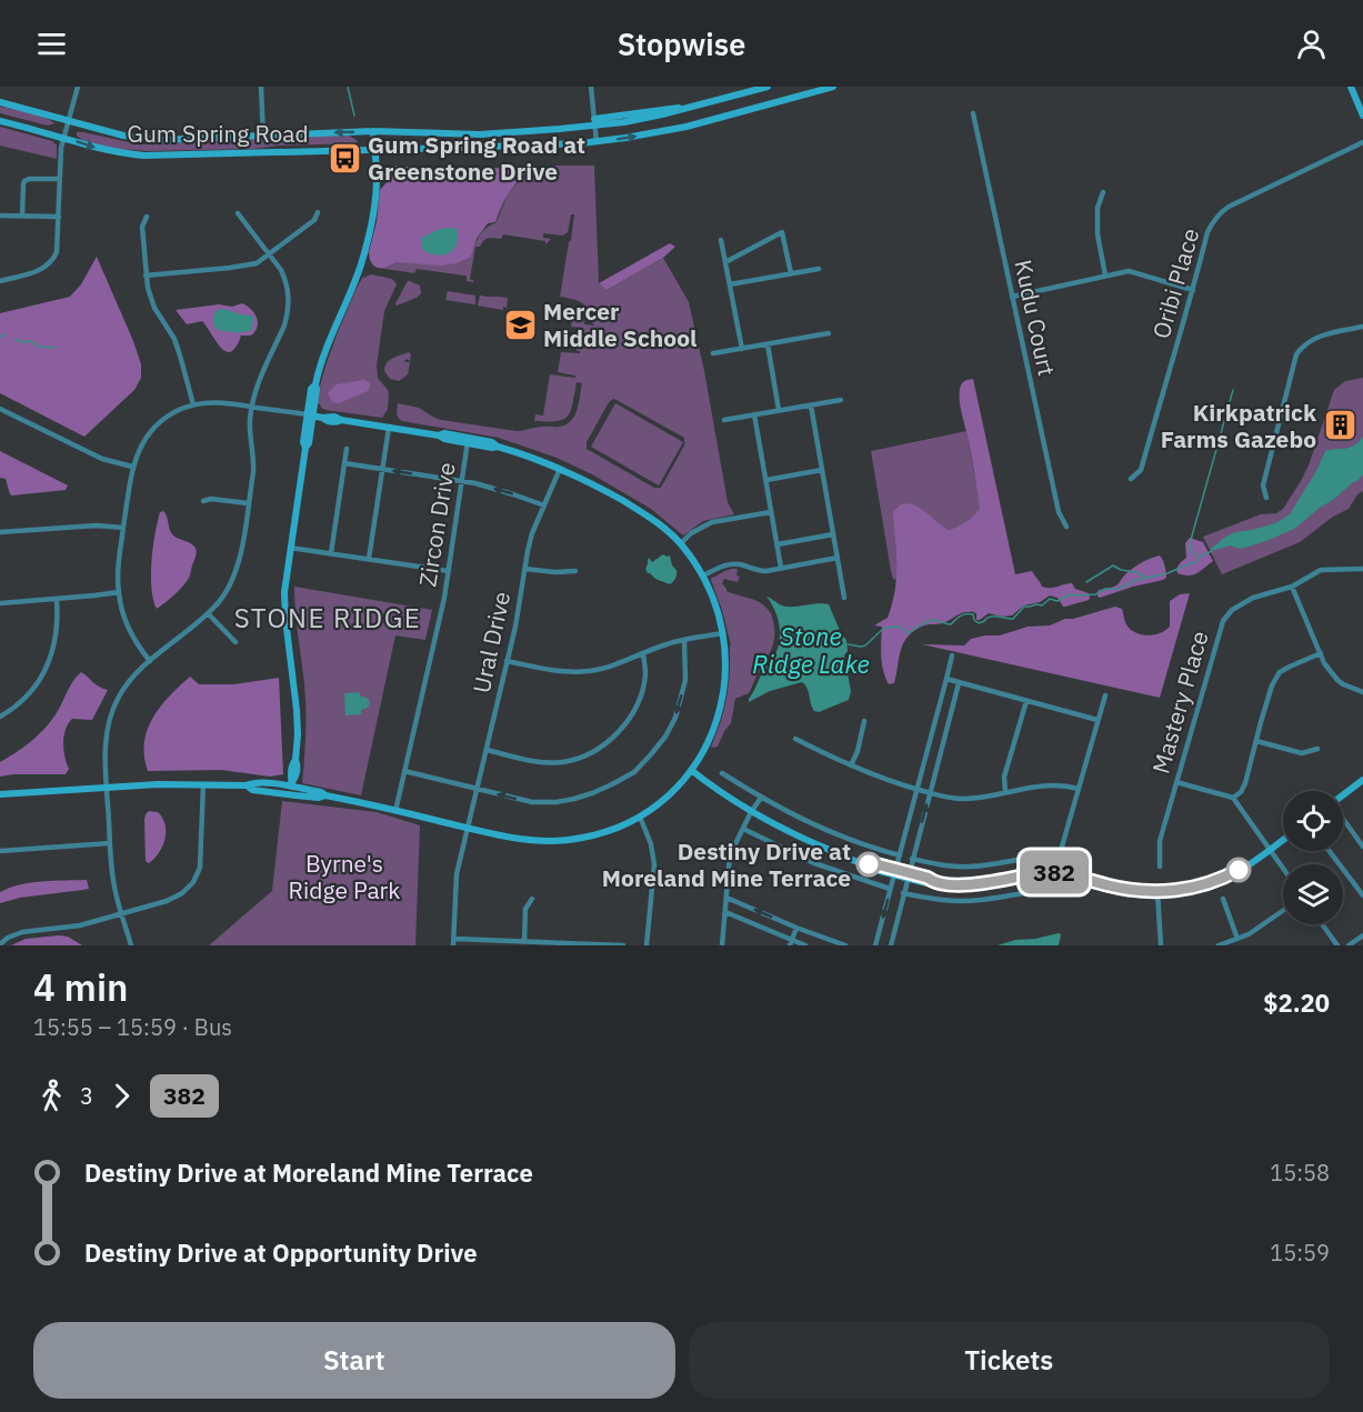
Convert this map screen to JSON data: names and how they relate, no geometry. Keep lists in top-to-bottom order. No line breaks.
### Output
{"streets":{"street":["Gum Spring Road","Oribi Place","Kudu Court","Zircon Drive","Ural Drive","Mastery Place"]},"districts":["STONE RIDGE"],"water":["Stone Ridge Lake"],"parks":["Byrne's Ridge Park"],"places":{"bus stop":["Gum Spring Road at Greenstone Drive"],"school or university":["Mercer Middle School"],"building":["Kirkpatrick Farms Gazebo"],"other":["Destiny Drive at Moreland Mine Terrace"]},"lines":["bus line 382"],"page":{"header":"Stopwise","on_map":"382","heading":["4 min","15:55 – 15:59 · Bus","$2.20"],"legs":["3","382"],"list":[{"name":"Destiny Drive at Moreland Mine Terrace","value":"15:58"},{"name":"Destiny Drive at Opportunity Drive","value":"15:59"}],"buttons":["Start","Tickets"]}}
